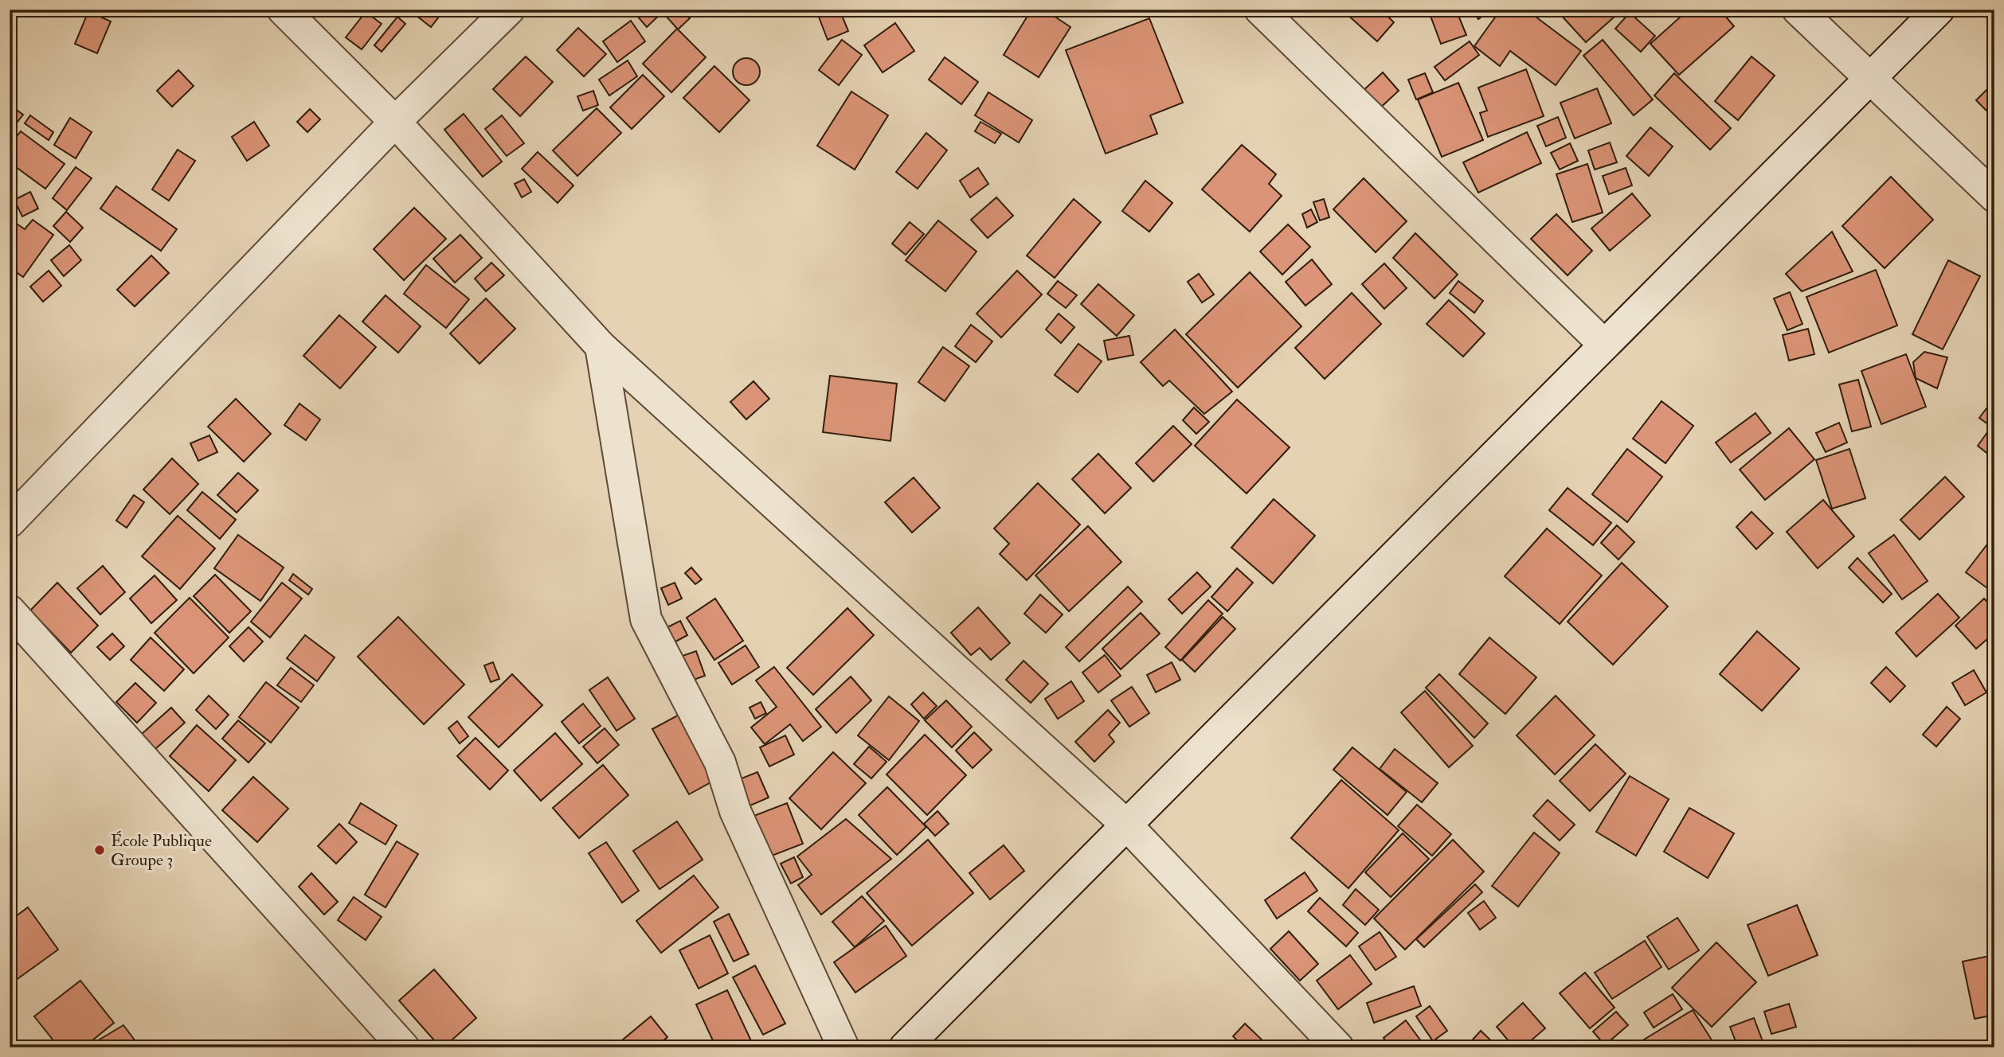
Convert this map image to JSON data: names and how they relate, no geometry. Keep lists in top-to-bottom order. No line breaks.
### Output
{"places":["École Publique Groupe 3"]}
